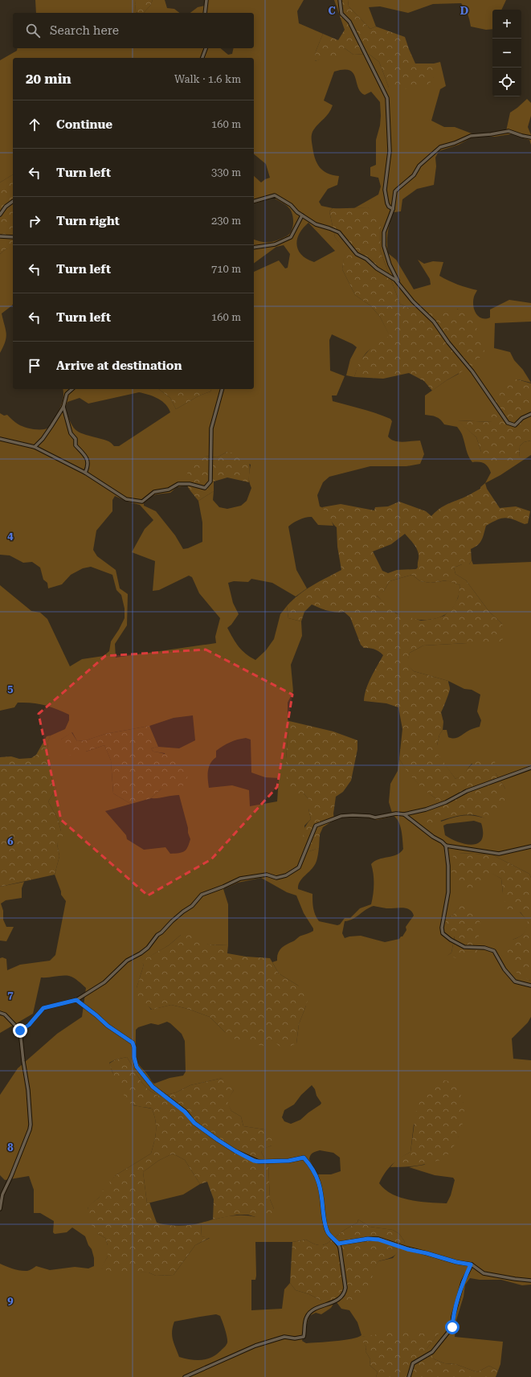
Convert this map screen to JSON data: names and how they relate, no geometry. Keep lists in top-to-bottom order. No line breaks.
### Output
{"page":{"map_buttons":["+","−"],"search":"Search here","heading":["20 min","Walk · 1.6 km"],"list":[["Continue","160 m"],["Turn left","330 m"],["Turn right","230 m"],["Turn left","710 m"],["Turn left","160 m"],"Arrive at destination"]},"grid":{"columns":["C","D"],"rows":["4","5","6","7","8","9"]}}
